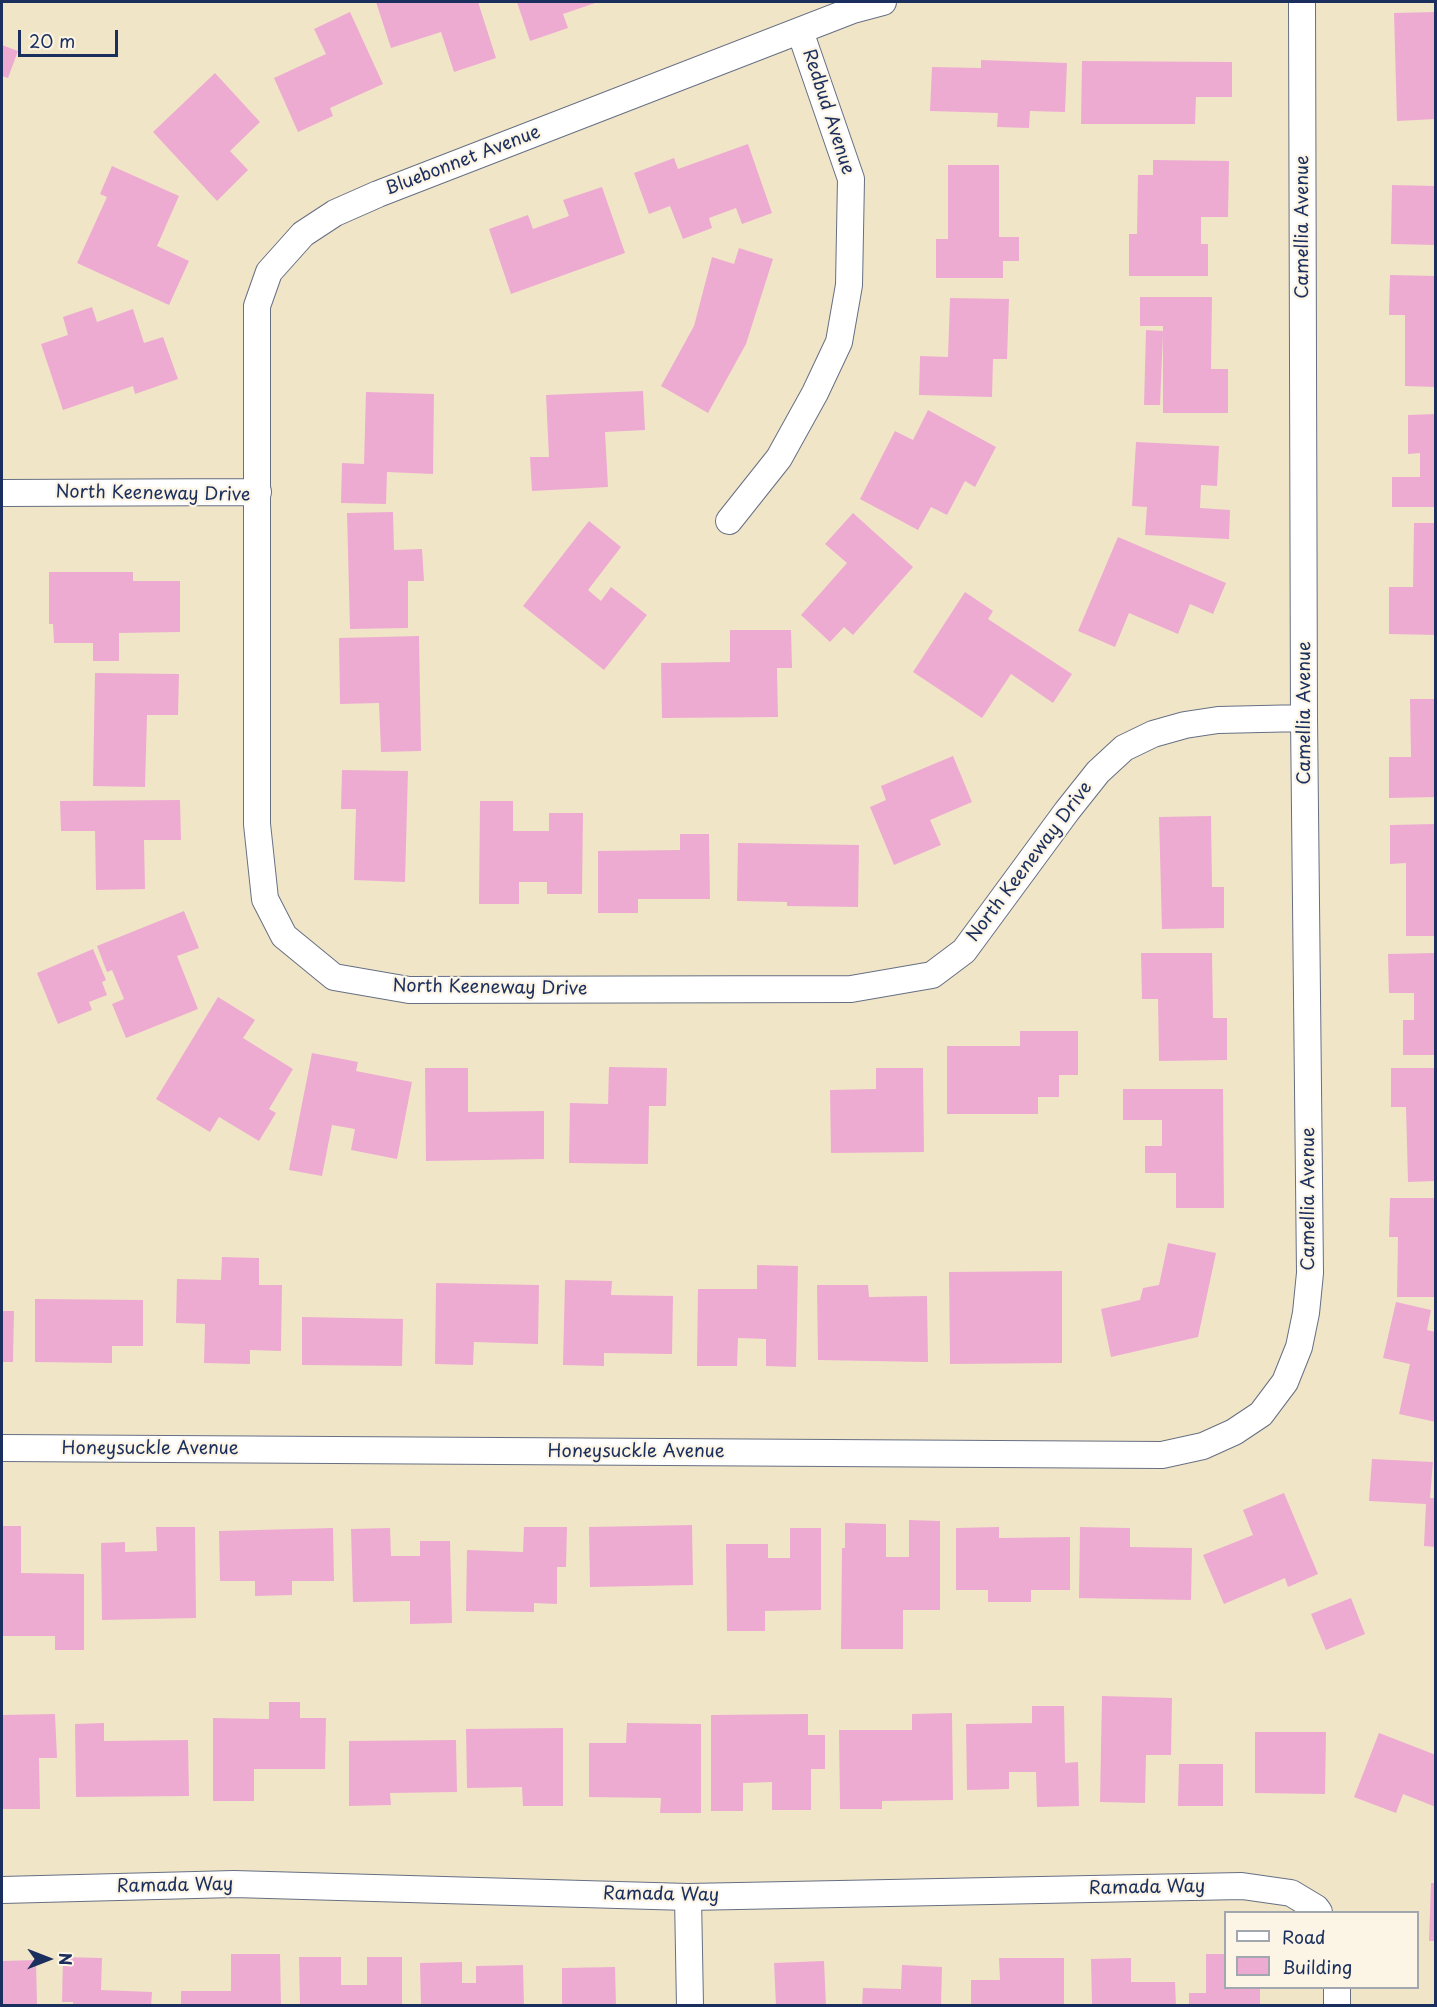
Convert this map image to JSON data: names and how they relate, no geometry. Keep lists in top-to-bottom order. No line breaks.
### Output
{"streets":{"street":["Redbud Avenue","Bluebonnet Avenue","Camellia Avenue","North Keeneway Drive","Honeysuckle Avenue","Ramada Way"]},"crossings":[["Redbud Avenue","Bluebonnet Avenue"],["Bluebonnet Avenue","North Keeneway Drive"],["Camellia Avenue","North Keeneway Drive"],["Camellia Avenue","Honeysuckle Avenue"]],"legend":["Road","Building"],"scale_bar":"20 m","north":"right"}
